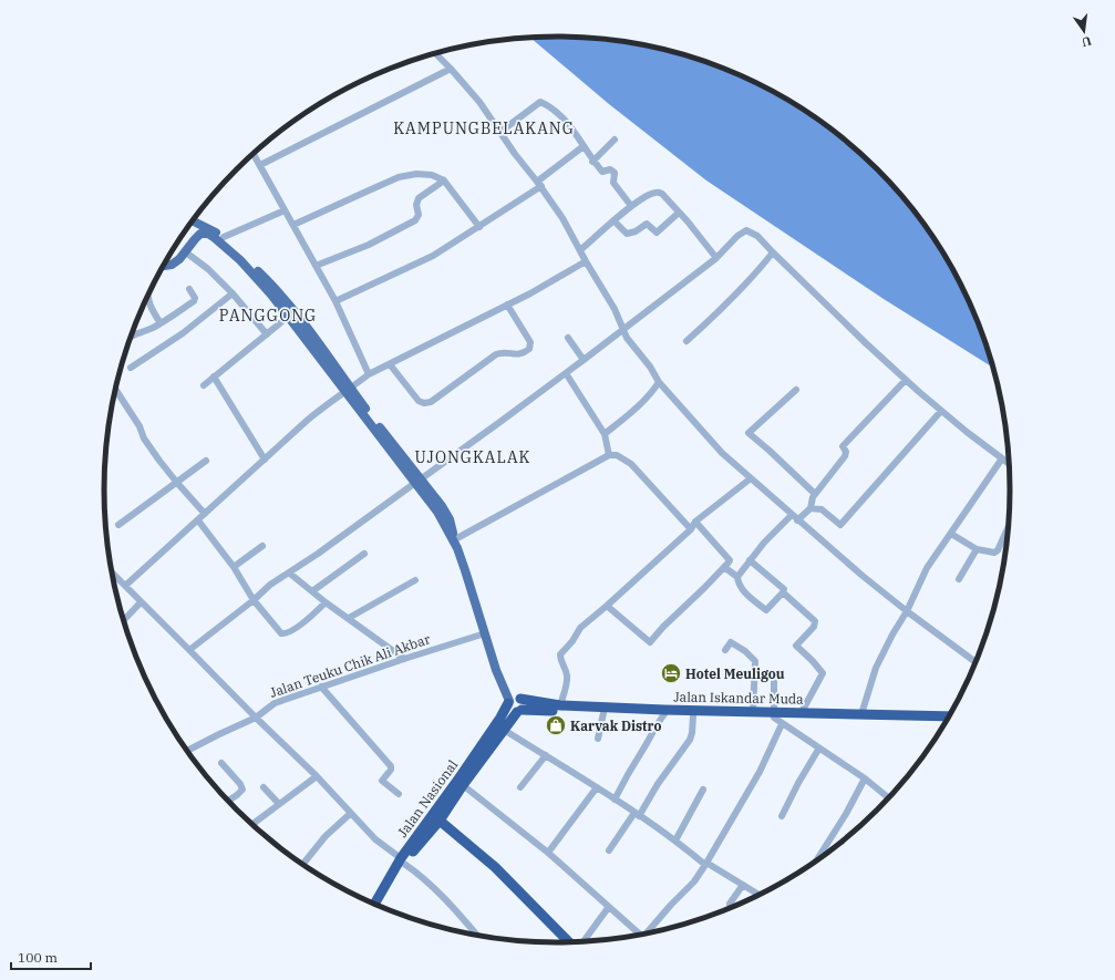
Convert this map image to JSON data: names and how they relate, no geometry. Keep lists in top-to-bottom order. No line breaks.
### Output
{"streets":{"highway":["Jalan Iskandar Muda","Jalan Nasional"],"street":["Jalan Teuku Chik Ali Akbar"]},"crossings":[["Jalan Iskandar Muda","Jalan Nasional"]],"districts":["KAMPUNGBELAKANG","PANGGONG","UJONGKALAK"],"places":{"hotel":["Hotel Meuligou"],"shop":["Karvak Distro"]},"scale_bar":"100 m","north":"bottom"}
